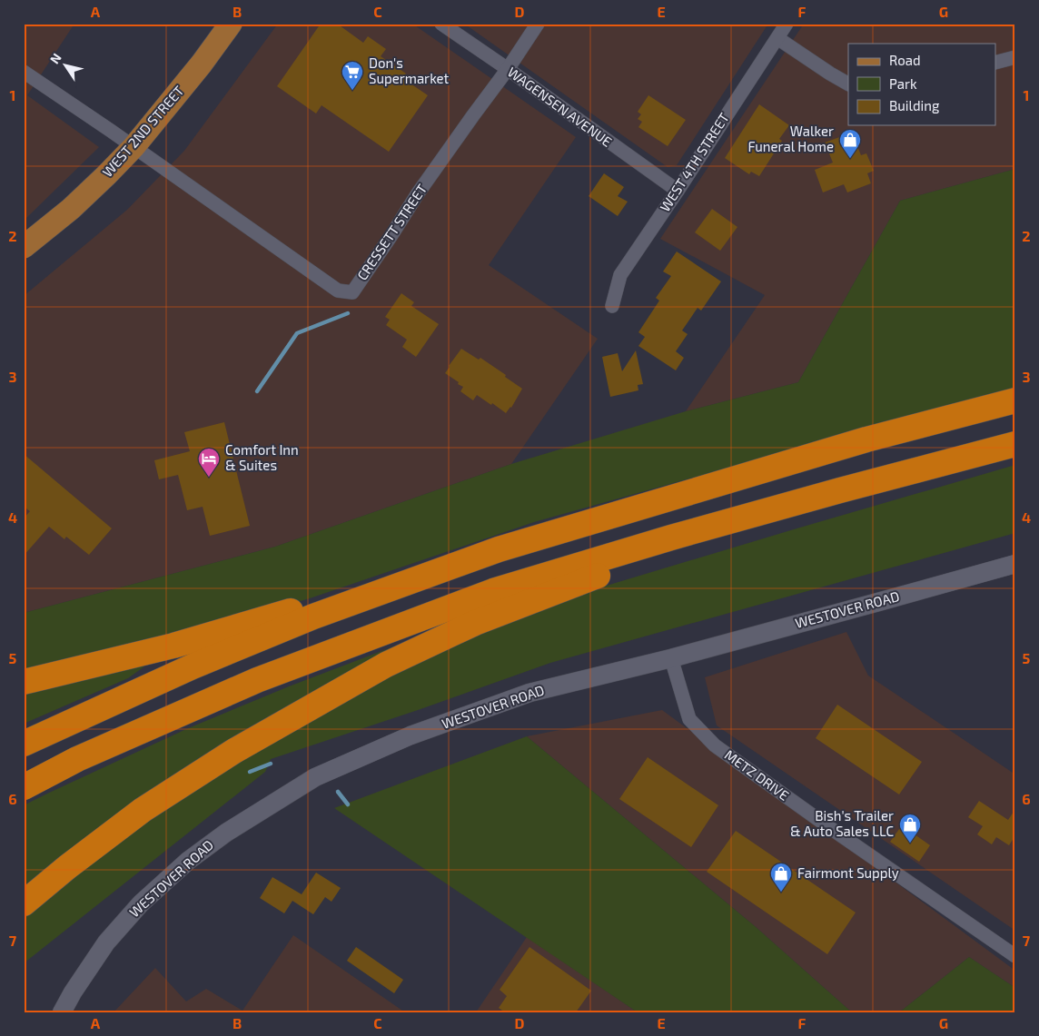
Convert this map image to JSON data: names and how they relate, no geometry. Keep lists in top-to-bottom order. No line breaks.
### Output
{"streets":{"main road":["WEST 2ND STREET"],"street":["WAGENSEN AVENUE","WEST 4TH STREET","CRESSETT STREET","WESTOVER ROAD","METZ DRIVE"]},"crossings":[["WAGENSEN AVENUE","WEST 4TH STREET"],["WAGENSEN AVENUE","CRESSETT STREET"],["WEST 2ND STREET","CRESSETT STREET"],["WESTOVER ROAD","METZ DRIVE"]],"places":{"supermarket":["Don's Supermarket"],"shop":["Walker Funeral Home","Bish's Trailer & Auto Sales LLC","Fairmont Supply"],"hotel":["Comfort Inn & Suites"]},"legend":["Road","Park","Building"],"north":"top left","grid":{"columns":["A","B","C","D","E","F","G"],"rows":["1","2","3","4","5","6","7"]}}
